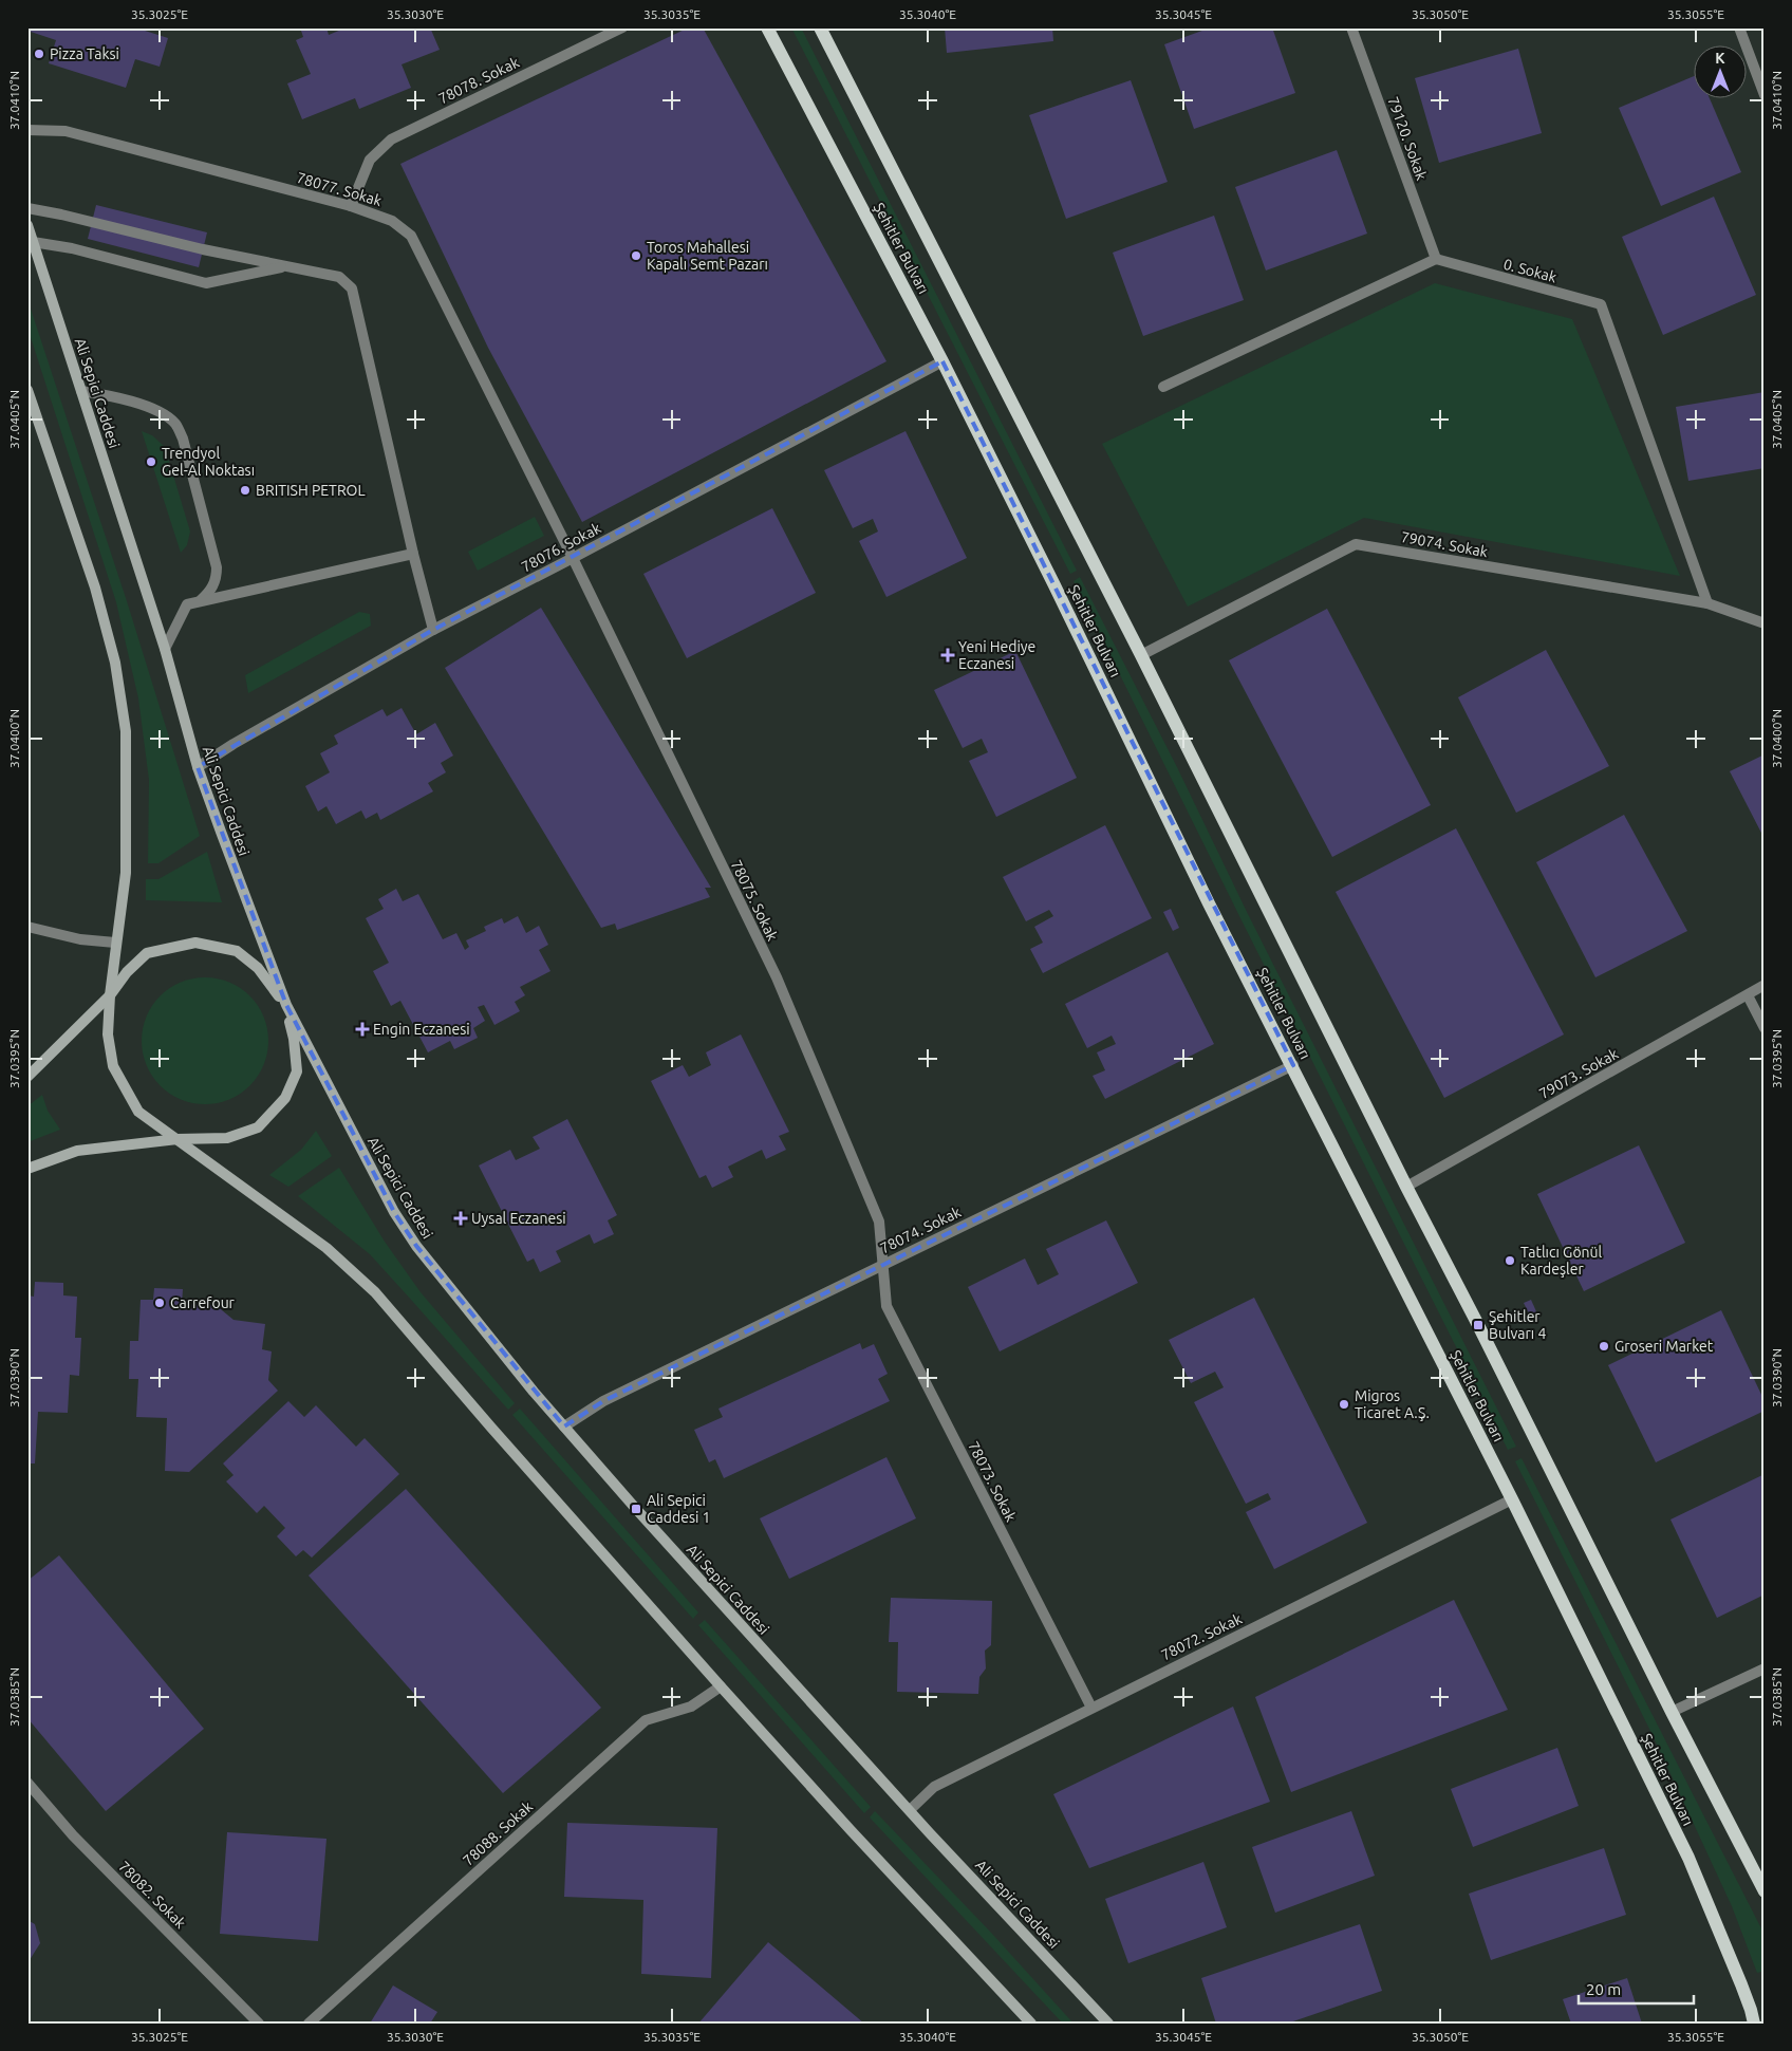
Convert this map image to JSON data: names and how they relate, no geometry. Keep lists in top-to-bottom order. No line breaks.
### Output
{"streets":{"main road":["Şehitler Bulvarı","Ali Sepici Caddesi"],"street":["78078. Sokak","79120. Sokak","78077. Sokak","0. Sokak","79074. Sokak","78076. Sokak","78075. Sokak","79073. Sokak","78074. Sokak","78073. Sokak","78072. Sokak","78088. Sokak","78082. Sokak"]},"crossings":[["78078. Sokak","78077. Sokak"],["79120. Sokak","0. Sokak"],["78077. Sokak","78076. Sokak"],["78077. Sokak","78075. Sokak"],["Şehitler Bulvarı","79074. Sokak"],["Şehitler Bulvarı","78076. Sokak"],["Şehitler Bulvarı","79073. Sokak"],["Şehitler Bulvarı","78074. Sokak"],["Şehitler Bulvarı","78072. Sokak"],["0. Sokak","79074. Sokak"],["Ali Sepici Caddesi","78076. Sokak"],["Ali Sepici Caddesi","78074. Sokak"],["Ali Sepici Caddesi","78072. Sokak"],["78076. Sokak","78075. Sokak"],["78075. Sokak","78074. Sokak"],["78075. Sokak","78073. Sokak"],["78074. Sokak","78073. Sokak"],["78073. Sokak","78072. Sokak"]],"places":{"other":["Pizza Taksi","Toros Mahallesi Kapalı Semt Pazarı","Trendyol Gel-Al Noktası","BRITISH PETROL","Tatlıcı Gönül Kardeşler","Carrefour","Groseri Market","Migros Ticaret A.Ş."],"health":["Yeni Hediye Eczanesi","Engin Eczanesi","Uysal Eczanesi"],"transit":["Şehitler Bulvarı 4","Ali Sepici Caddesi 1"]},"scale_bar":"20 m","north":"top","coordinates":["35.3025°E","35.3030°E","35.3035°E","35.3040°E","35.3045°E","35.3050°E","35.3055°E","37.0410°N","37.0405°N","37.0400°N","37.0395°N","37.0390°N","37.0385°N"]}
